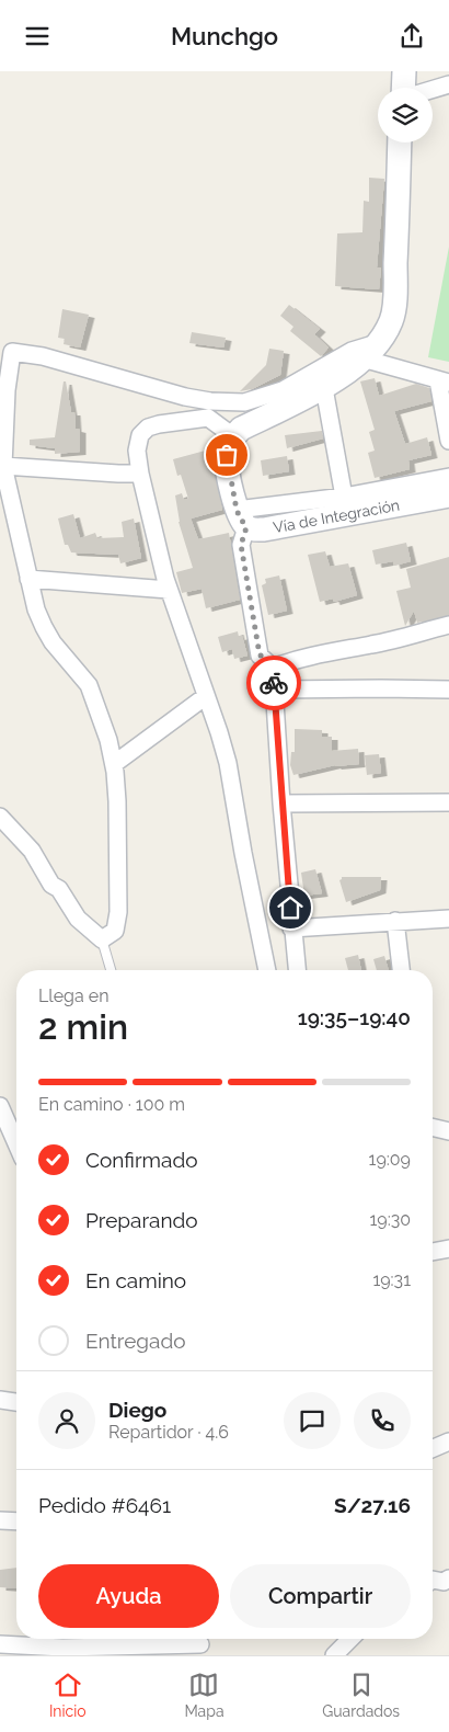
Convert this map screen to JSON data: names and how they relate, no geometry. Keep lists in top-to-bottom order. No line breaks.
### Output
{"streets":{"main road":["Vía de Integración"]},"page":{"header":"Munchgo","heading":["2 min","Llega en","19:35–19:40"],"panel":["Diego","Repartidor · 4.6","Pedido #6461","S/27.16"],"bar":"En camino · 100 m","list":[["Confirmado","19:09"],["Preparando","19:30"],["En camino","19:31"],"Entregado"],"buttons":["Ayuda","Compartir"],"tabs":["Inicio","Mapa","Guardados"]}}
